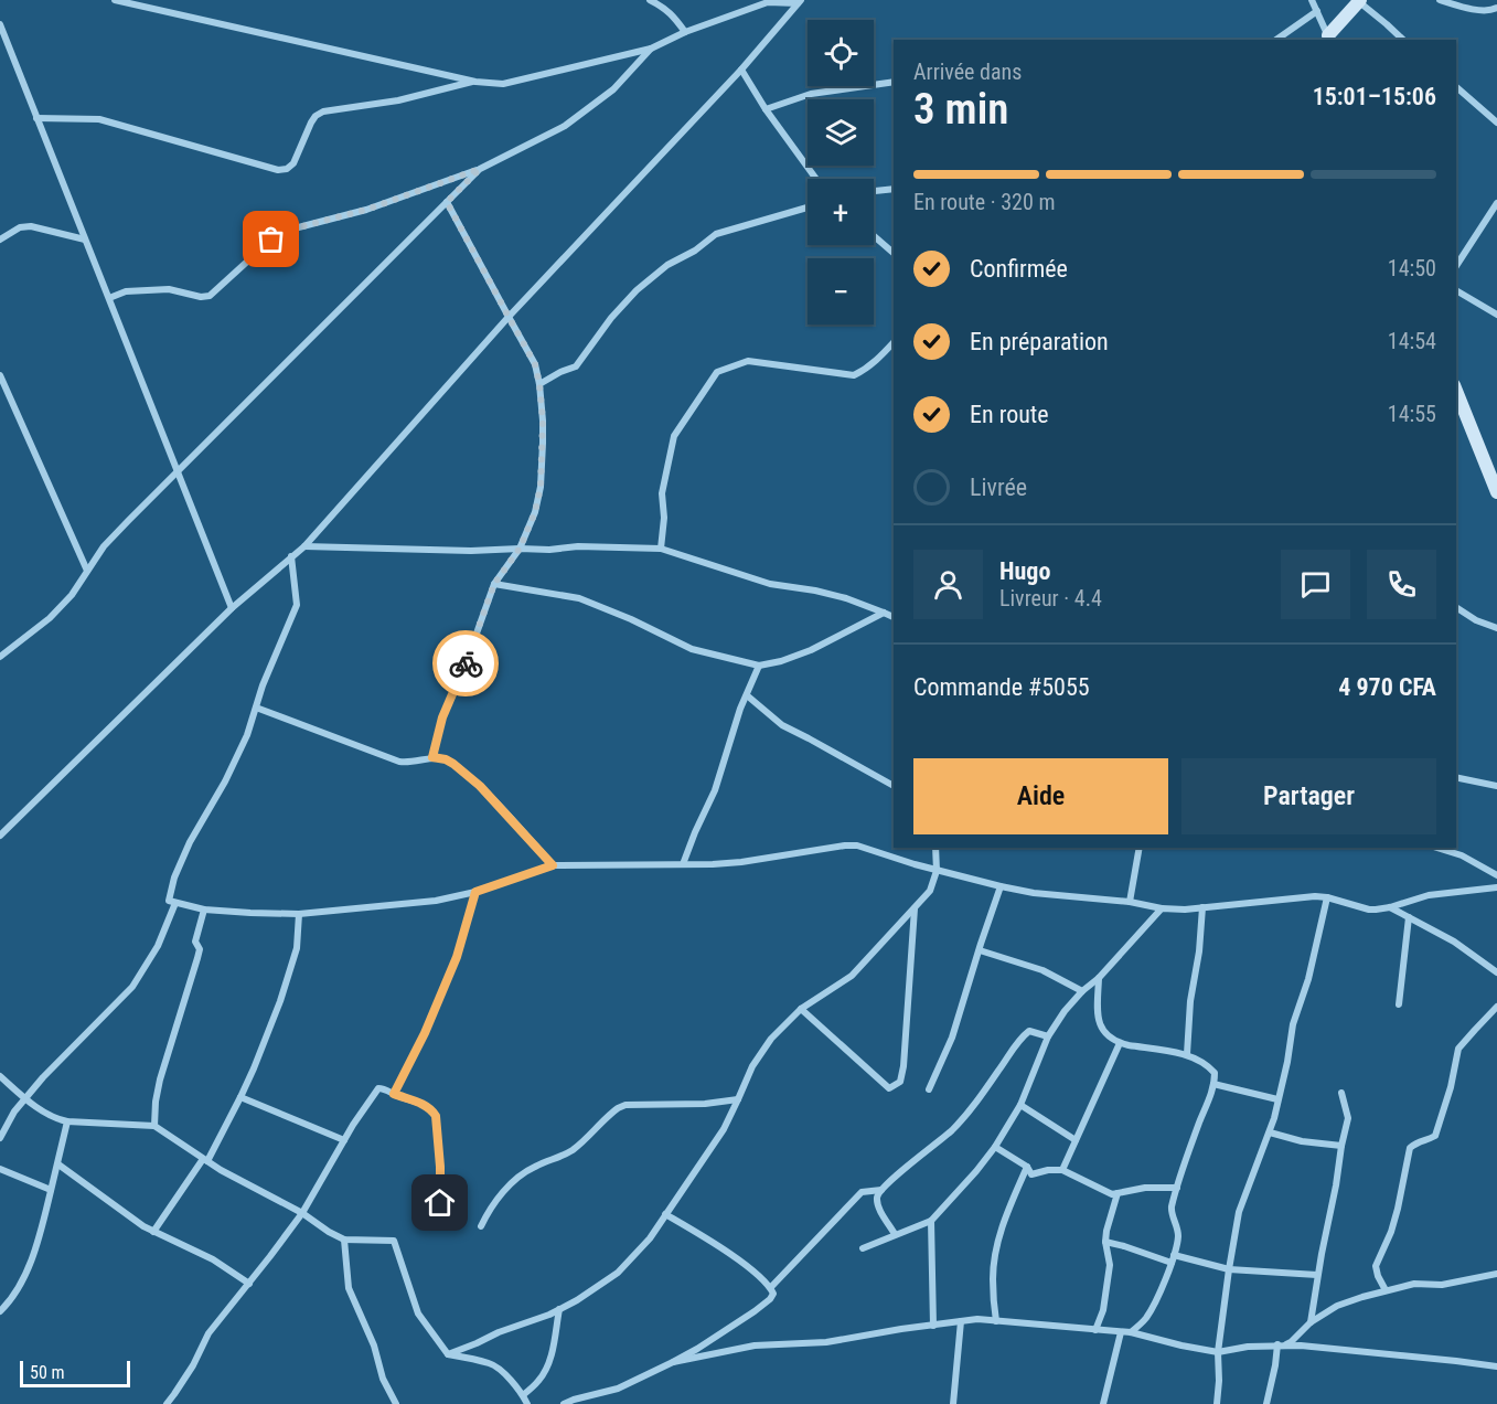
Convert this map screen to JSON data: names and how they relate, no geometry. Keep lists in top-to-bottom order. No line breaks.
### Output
{"scale_bar":"50 m","page":{"map_buttons":["+","−"],"heading":["3 min","Arrivée dans","15:01–15:06"],"panel":["Hugo","Livreur · 4.4","Commande #5055","4 970 CFA"],"bar":"En route · 320 m","list":[["Confirmée","14:50"],["En préparation","14:54"],["En route","14:55"],"Livrée"],"buttons":["Aide","Partager"],"scale":"50 m"}}
